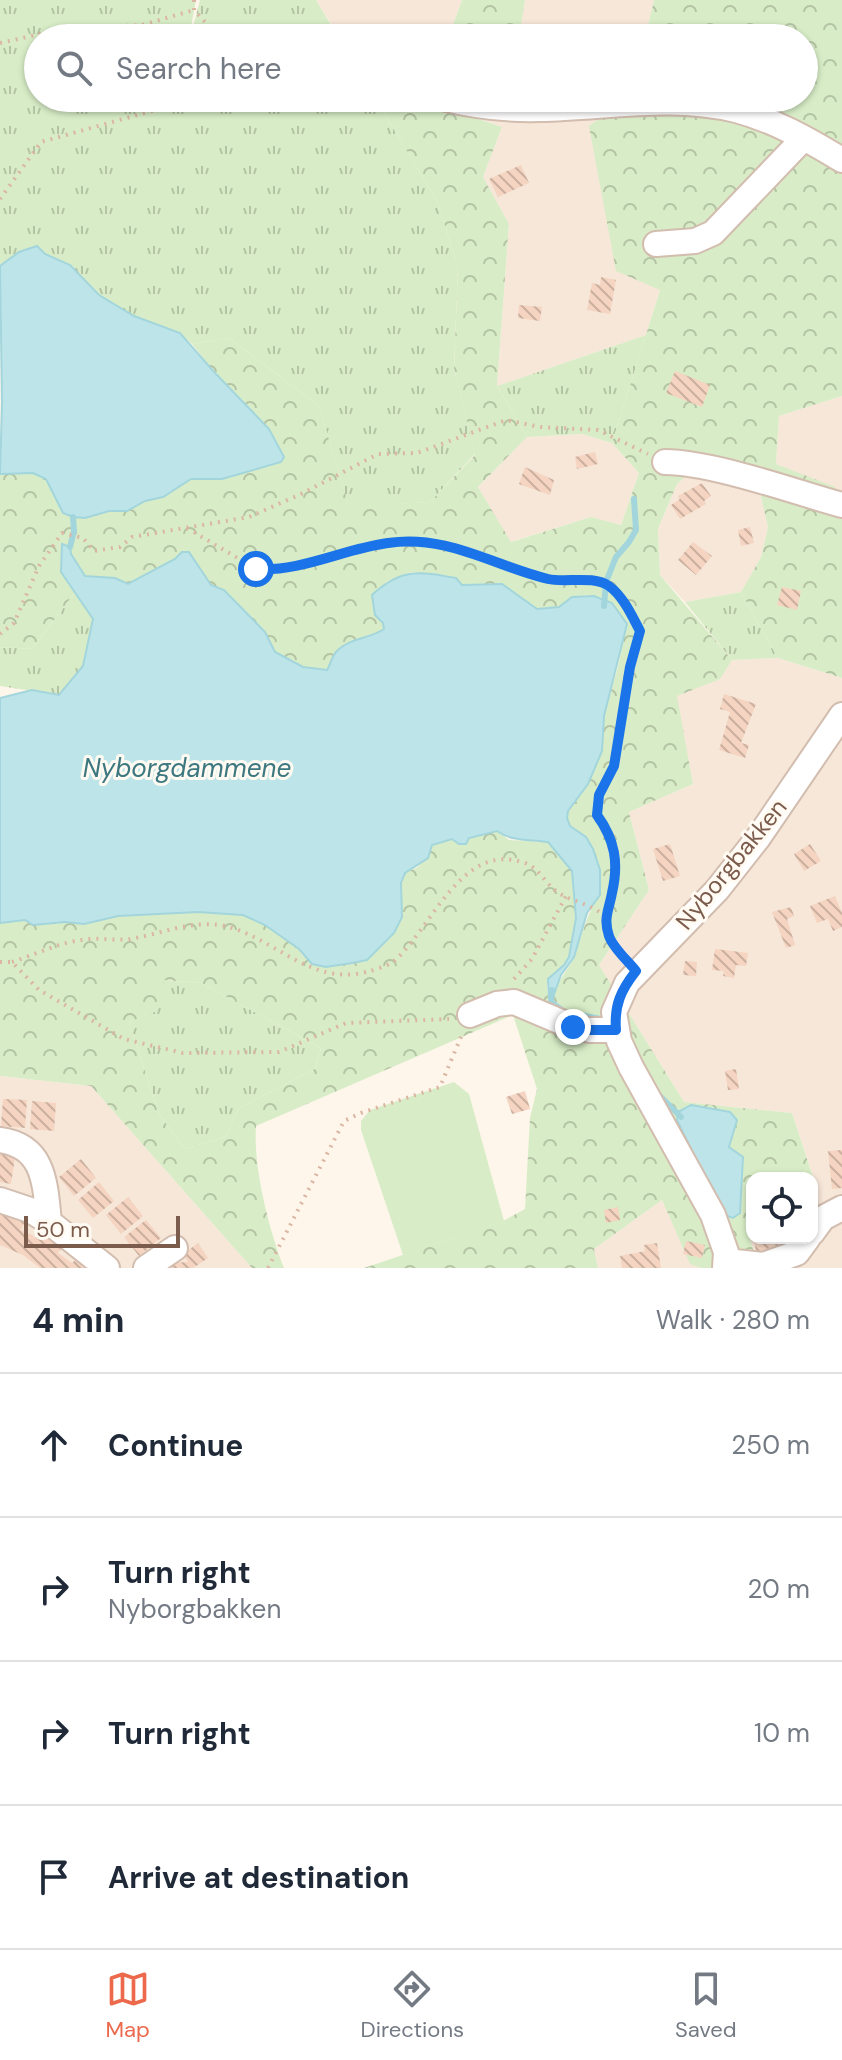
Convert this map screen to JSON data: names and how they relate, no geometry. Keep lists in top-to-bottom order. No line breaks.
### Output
{"streets":{"street":["Nyborgbakken"]},"water":["Nyborgdammene"],"scale_bar":"50 m","page":{"search":"Search here","scale":"50 m","heading":["4 min","Walk · 280 m"],"list":[["Continue","250 m"],["Turn right","Nyborgbakken","20 m"],["Turn right","10 m"],"Arrive at destination"],"nav":["Map","Directions","Saved"]}}
